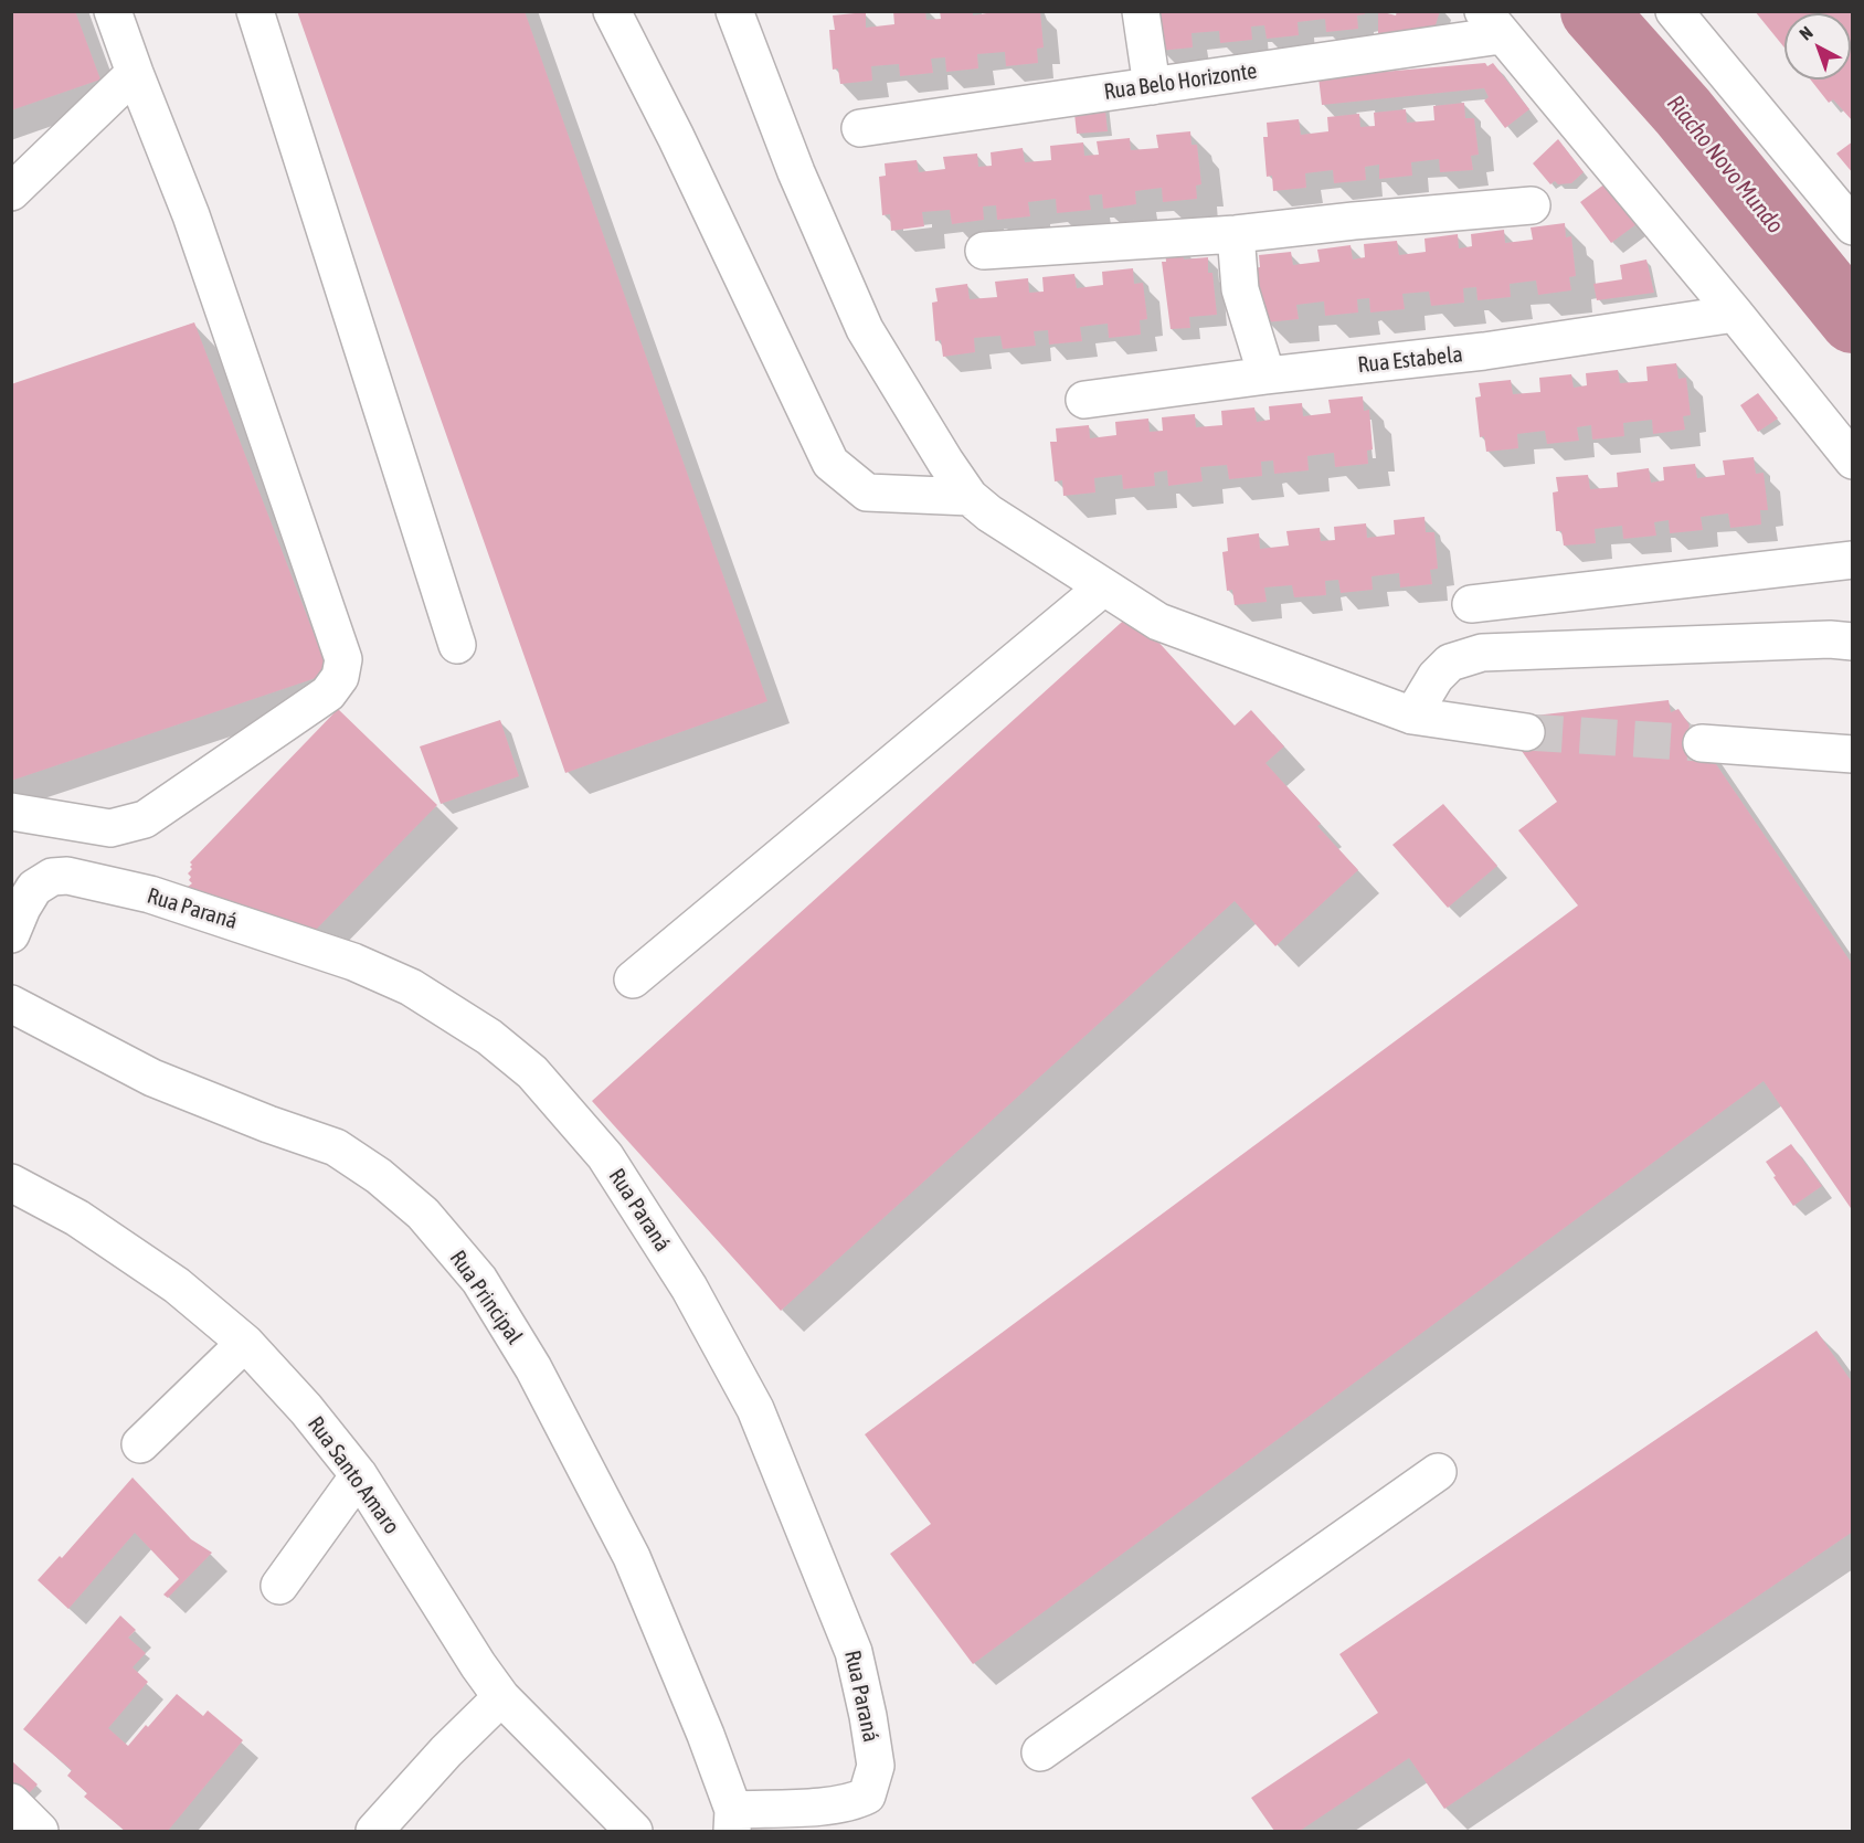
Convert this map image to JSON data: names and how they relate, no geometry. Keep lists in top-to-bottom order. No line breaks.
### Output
{"streets":{"street":["Rua Belo Horizonte","Rua Estabela","Rua Paraná","Rua Principal","Rua Santo Amaro"]},"crossings":[["Rua Paraná","Rua Principal"]],"water":["Riacho Novo Mundo"],"north":"top left"}
